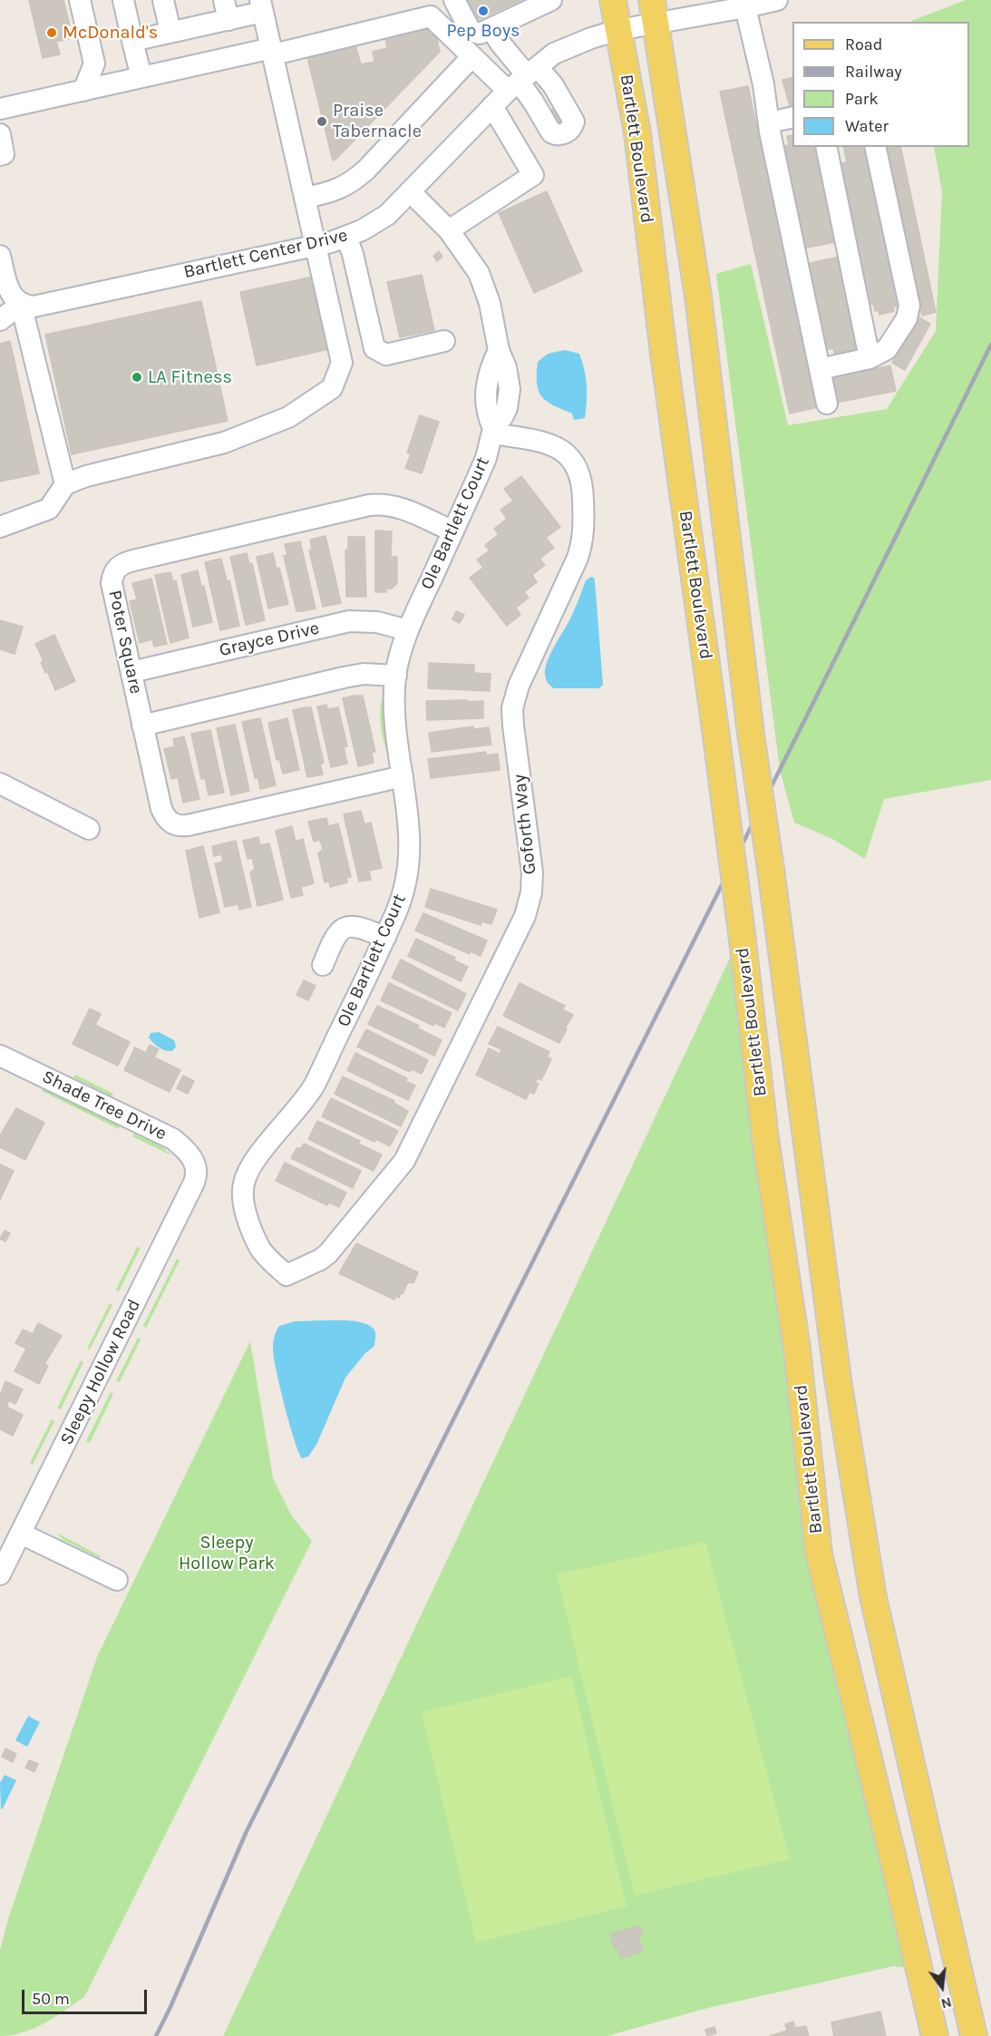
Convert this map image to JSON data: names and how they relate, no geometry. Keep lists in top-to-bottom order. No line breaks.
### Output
{"streets":{"main road":["Bartlett Boulevard"],"street":["Bartlett Center Drive","Ole Bartlett Court","Grayce Drive","Poter Square","Goforth Way","Shade Tree Drive","Sleepy Hollow Road"]},"crossings":[["Bartlett Boulevard","Bartlett Center Drive"],["Ole Bartlett Court","Grayce Drive"],["Ole Bartlett Court","Poter Square"],["Ole Bartlett Court","Goforth Way"],["Grayce Drive","Poter Square"],["Shade Tree Drive","Sleepy Hollow Road"]],"parks":["Sleepy Hollow Park"],"places":["Pep Boys","McDonald's","Praise Tabernacle","LA Fitness"],"legend":["Road","Railway","Park","Water"],"scale_bar":"50 m","north":"bottom"}
